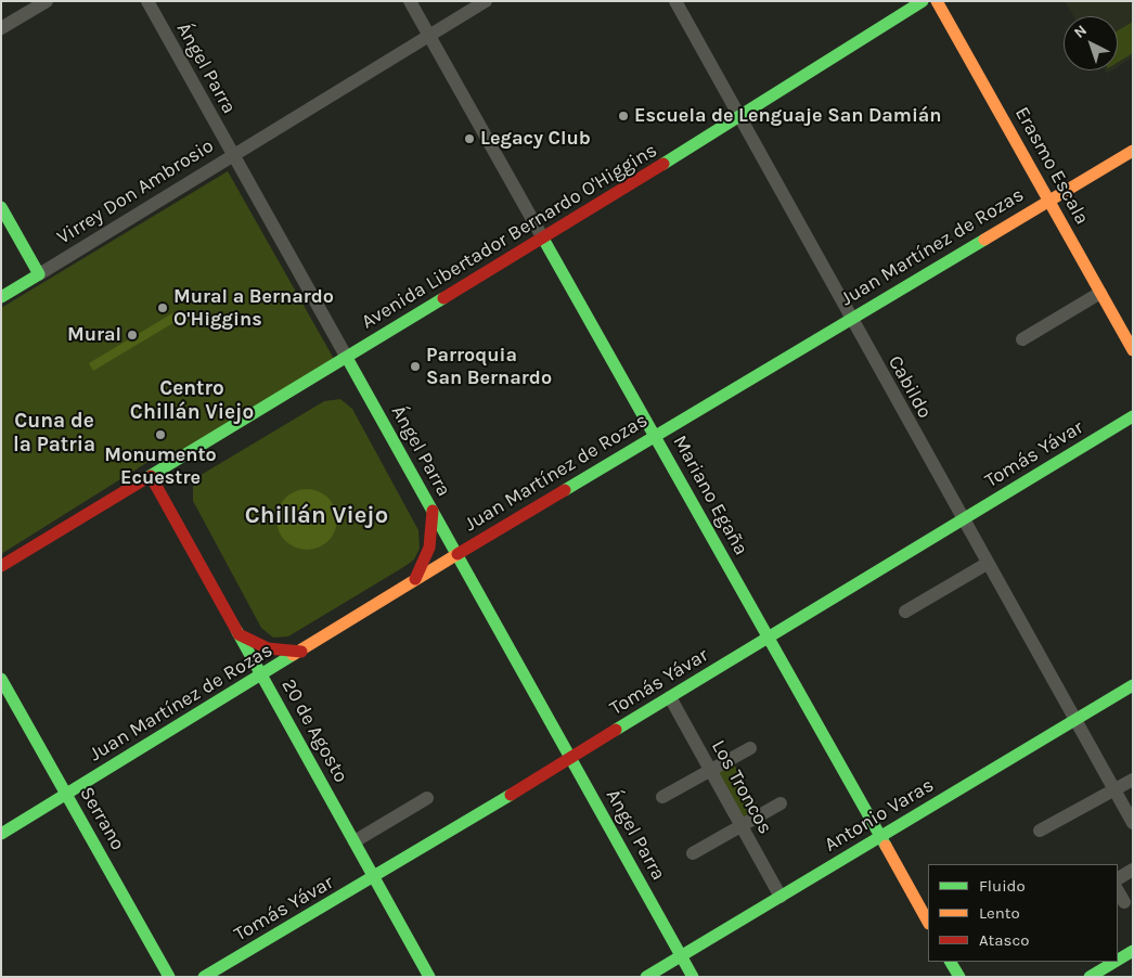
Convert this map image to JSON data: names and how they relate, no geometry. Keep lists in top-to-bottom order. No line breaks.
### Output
{"streets":{"street":["Ángel Parra","Erasmo Escala","Virrey Don Ambrosio","Avenida Libertador Bernardo O'Higgins","Juan Martínez de Rozas","Cabildo","Tomás Yávar","Mariano Egaña","20 de Agosto","Los Troncos","Antonio Varas","Serrano"]},"crossings":[["Ángel Parra","Virrey Don Ambrosio"],["Ángel Parra","Avenida Libertador Bernardo O'Higgins"],["Ángel Parra","Juan Martínez de Rozas"],["Ángel Parra","Tomás Yávar"],["Ángel Parra","Antonio Varas"],["Erasmo Escala","Juan Martínez de Rozas"],["Virrey Don Ambrosio","Mariano Egaña"],["Avenida Libertador Bernardo O'Higgins","Cabildo"],["Avenida Libertador Bernardo O'Higgins","Mariano Egaña"],["Avenida Libertador Bernardo O'Higgins","20 de Agosto"],["Juan Martínez de Rozas","Cabildo"],["Juan Martínez de Rozas","Mariano Egaña"],["Juan Martínez de Rozas","20 de Agosto"],["Juan Martínez de Rozas","Serrano"],["Cabildo","Tomás Yávar"],["Cabildo","Antonio Varas"],["Tomás Yávar","Mariano Egaña"],["Tomás Yávar","20 de Agosto"],["Tomás Yávar","Los Troncos"],["Mariano Egaña","Antonio Varas"],["Los Troncos","Antonio Varas"]],"districts":["Centro Chillán Viejo","Cuna de la Patria","Chillán Viejo"],"places":["Escuela de Lenguaje San Damián","Legacy Club","Mural a Bernardo O'Higgins","Mural","Parroquia San Bernardo","Monumento Ecuestre"],"legend":["Fluido","Lento","Atasco"],"north":"top left"}
